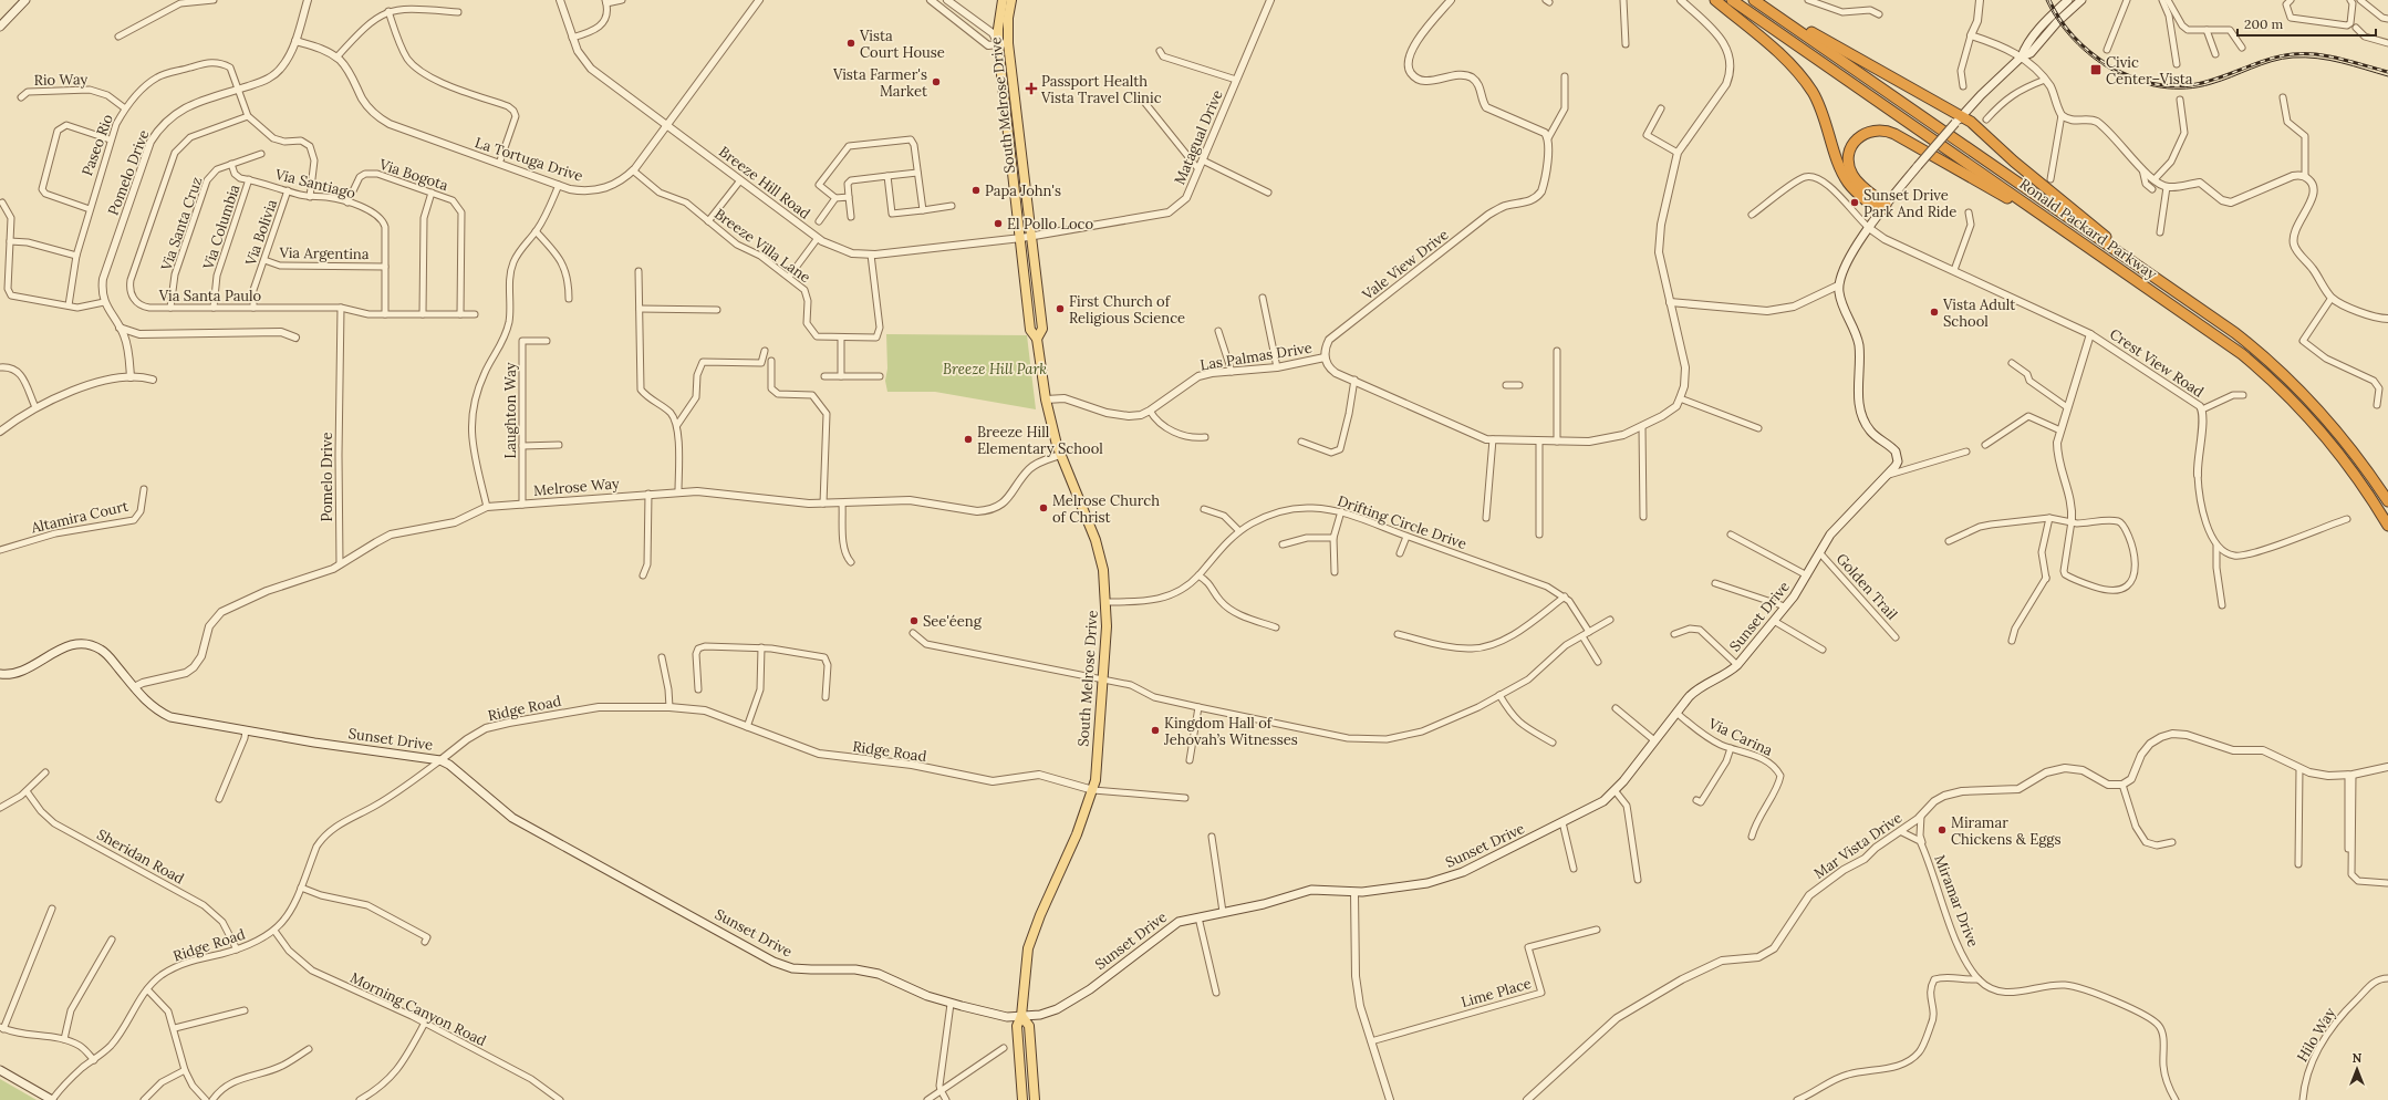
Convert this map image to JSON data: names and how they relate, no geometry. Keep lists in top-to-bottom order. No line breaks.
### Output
{"streets":{"highway":["Ronald Packard Parkway"],"main road":["South Melrose Drive","Sunset Drive"],"street":["Rio Way","Matagual Drive","Paseo Rio","La Tortuga Drive","Pomelo Drive","Via Bogota","Breeze Hill Road","Via Santiago","Via Santa Cruz","Via Columbia","Via Bolivia","Breeze Villa Lane","Via Argentina","Vale View Drive","Via Santa Paulo","Las Palmas Drive","Crest View Road","Laughton Way","Melrose Way","Altamira Court","Drifting Circle Drive","Golden Trail","Ridge Road","Via Carina","Mar Vista Drive","Sheridan Road","Miramar Drive","Lime Place","Morning Canyon Road","Hilo Way"]},"crossings":[["Rio Way","Paseo Rio"],["South Melrose Drive","Matagual Drive"],["South Melrose Drive","Breeze Hill Road"],["South Melrose Drive","Las Palmas Drive"],["South Melrose Drive","Melrose Way"],["South Melrose Drive","Drifting Circle Drive"],["South Melrose Drive","Sunset Drive"],["South Melrose Drive","Ridge Road"],["Matagual Drive","Breeze Hill Road"],["Paseo Rio","Pomelo Drive"],["Paseo Rio","Via Santa Paulo"],["La Tortuga Drive","Pomelo Drive"],["La Tortuga Drive","Breeze Hill Road"],["La Tortuga Drive","Breeze Villa Lane"],["Pomelo Drive","Via Santa Paulo"],["Pomelo Drive","Melrose Way"],["Via Bogota","Via Santiago"],["Via Bogota","Via Santa Paulo"],["Breeze Hill Road","Breeze Villa Lane"],["Via Santiago","Via Santa Cruz"],["Via Santiago","Via Columbia"],["Via Santiago","Via Bolivia"],["Via Santiago","Via Argentina"],["Via Santiago","Via Santa Paulo"],["Via Santa Cruz","Via Santa Paulo"],["Via Columbia","Via Santa Paulo"],["Via Bolivia","Via Argentina"],["Via Bolivia","Via Santa Paulo"],["Vale View Drive","Las Palmas Drive"],["Laughton Way","Melrose Way"],["Melrose Way","Sunset Drive"],["Golden Trail","Sunset Drive"],["Sunset Drive","Ridge Road"],["Sunset Drive","Via Carina"],["Ridge Road","Sheridan Road"],["Ridge Road","Morning Canyon Road"],["Mar Vista Drive","Miramar Drive"]],"parks":["Breeze Hill Park"],"places":{"other":["Vista Court House","Vista Farmer's Market","Papa John's","Sunset Drive Park And Ride","El Pollo Loco","First Church of Religious Science","Vista Adult School","Breeze Hill Elementary School","Melrose Church of Christ","See'éeng","Kingdom Hall of Jehovah’s Witnesses","Miramar Chickens & Eggs"],"transit":["Civic Center–Vista"],"health":["Passport Health Vista Travel Clinic"]},"scale_bar":"200 m","north":"top"}
